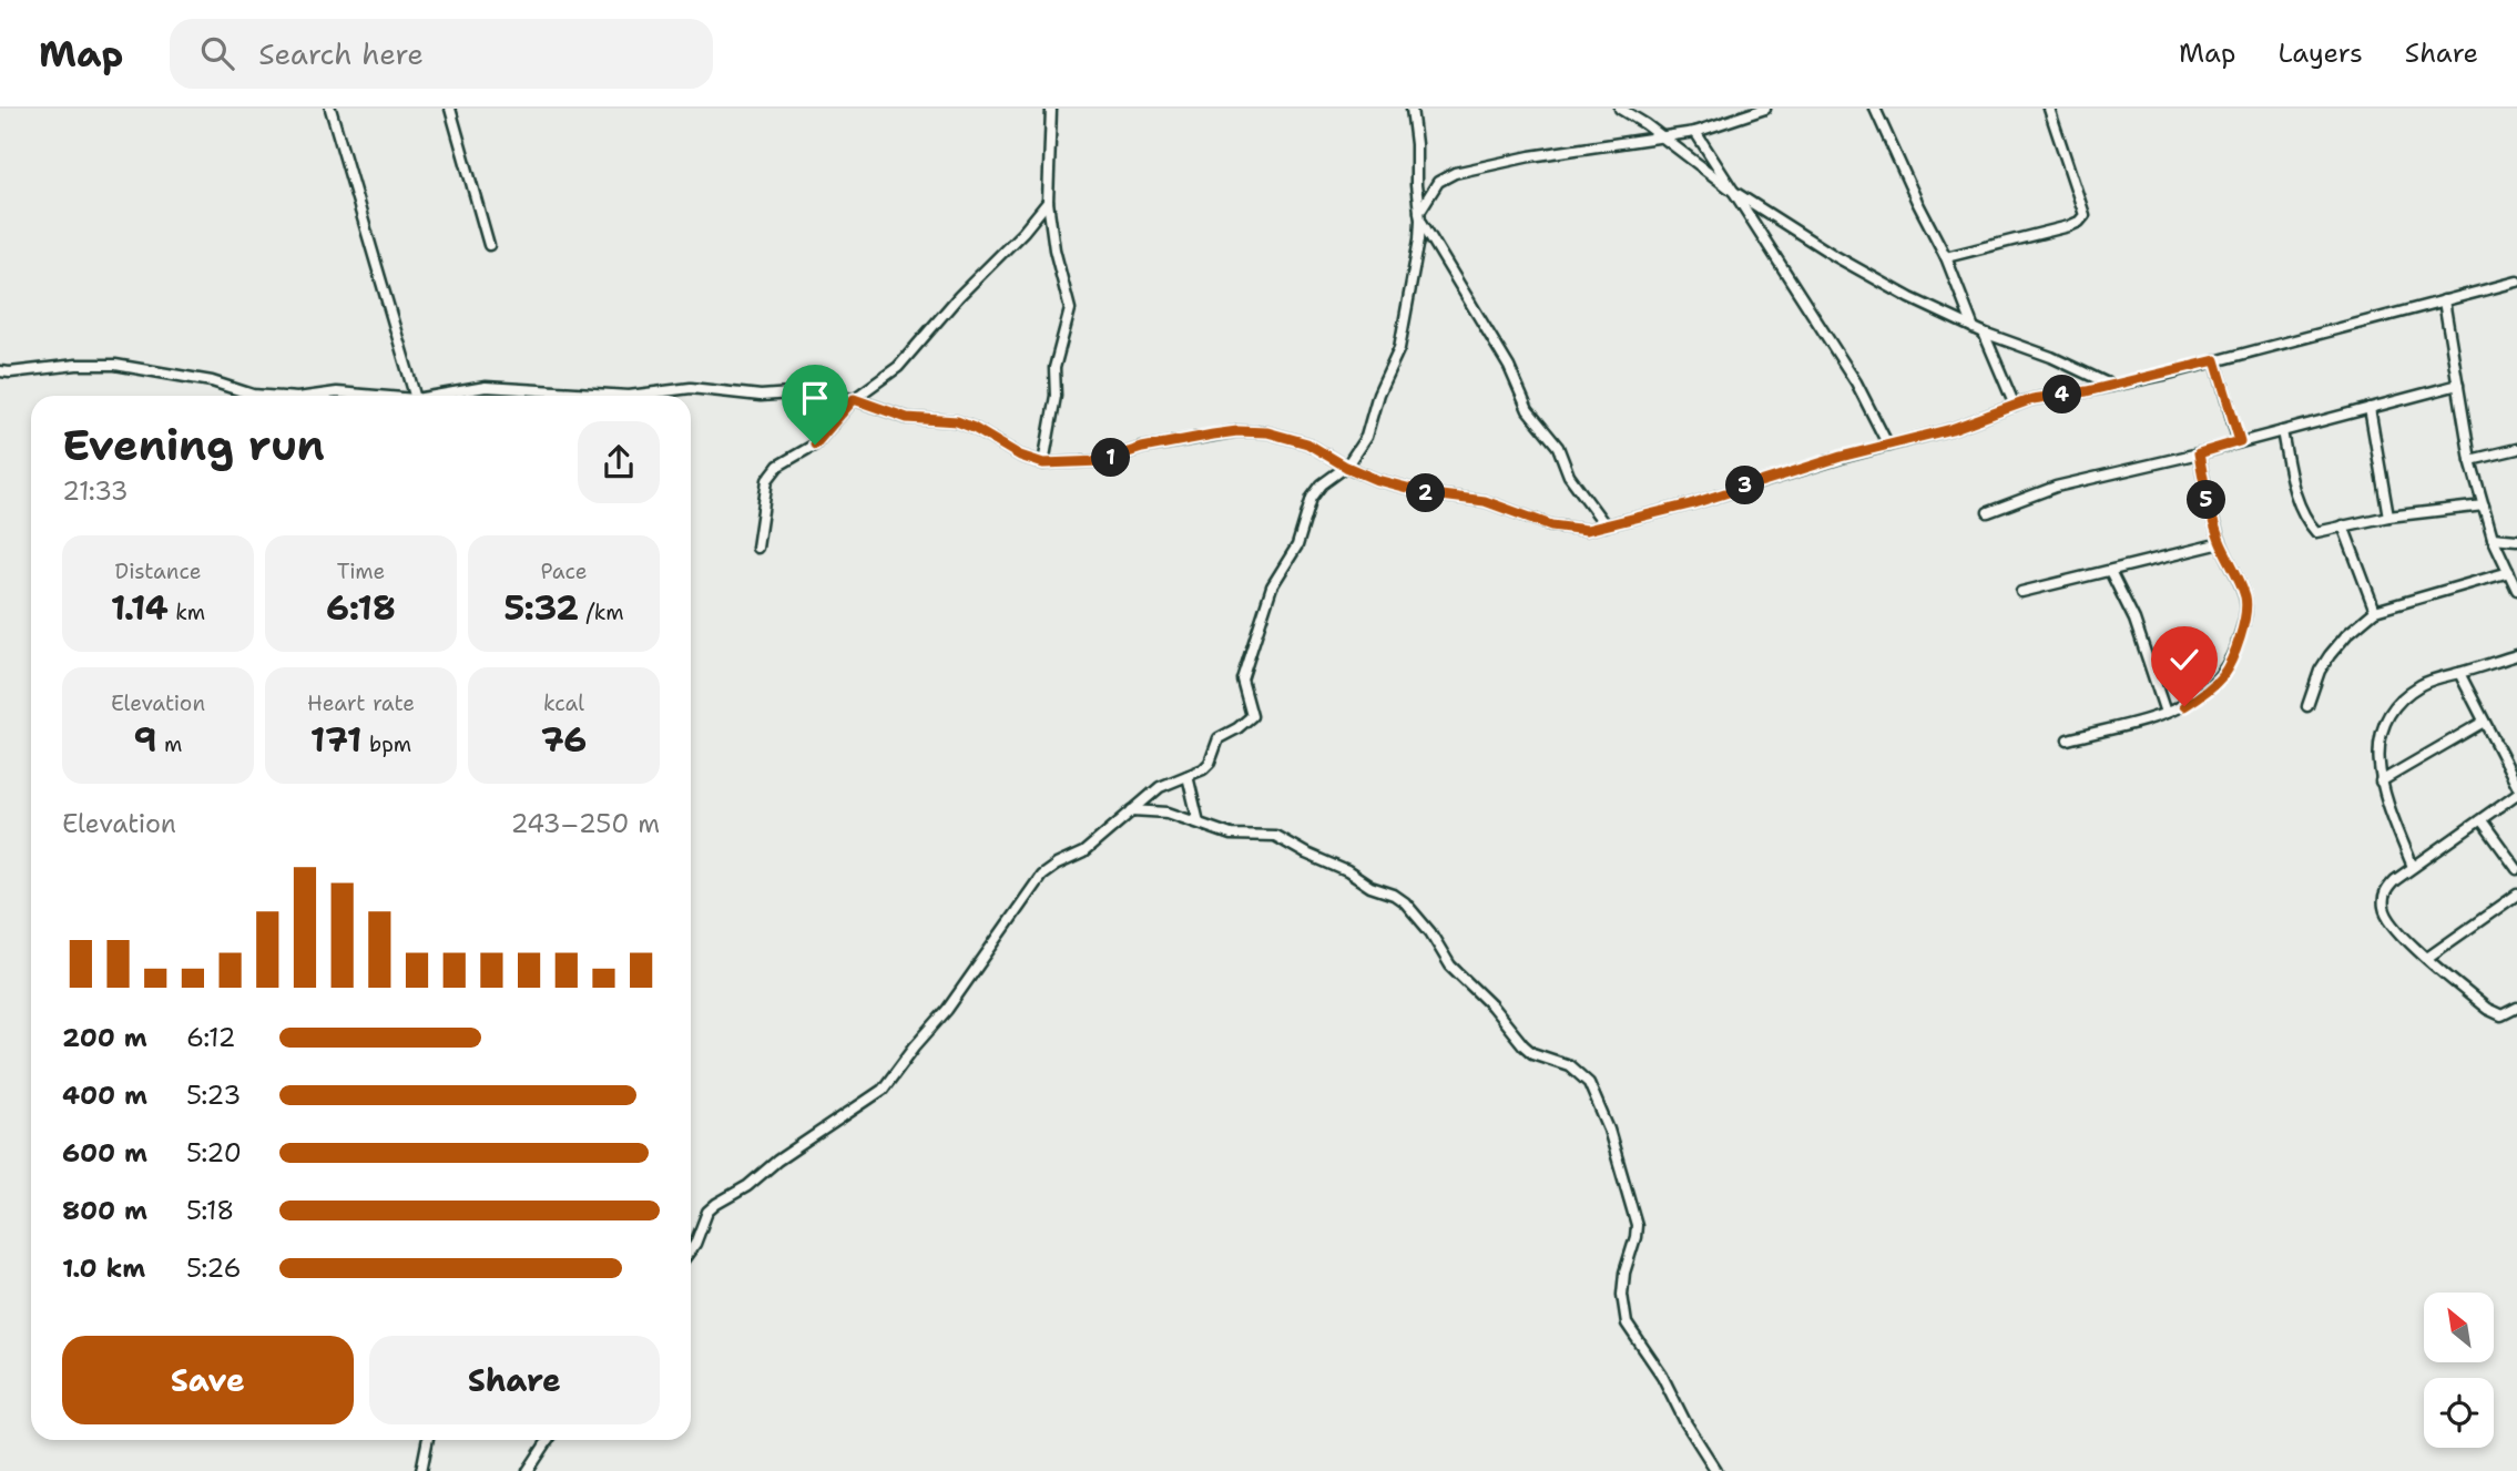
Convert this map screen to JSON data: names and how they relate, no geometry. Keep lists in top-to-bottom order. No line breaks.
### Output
{"north":"top left","page":{"header":"Map","search":"Search here","nav":["Map","Layers","Share"],"pins":["4","1","3","2","5"],"heading":["Evening run","21:33"],"stats":[["Distance","1.14 km"],["Time","6:18"],["Pace","5:32 /km"],["Elevation","9 m"],["Heart rate","171 bpm"],["kcal","76"]],"chart":["Elevation","243–250 m"],"list":[{"name":"200 m","note":"6:12"},{"name":"400 m","note":"5:23"},{"name":"600 m","note":"5:20"},{"name":"800 m","note":"5:18"},{"name":"1.0 km","note":"5:26"}],"buttons":["Save","Share"]}}
